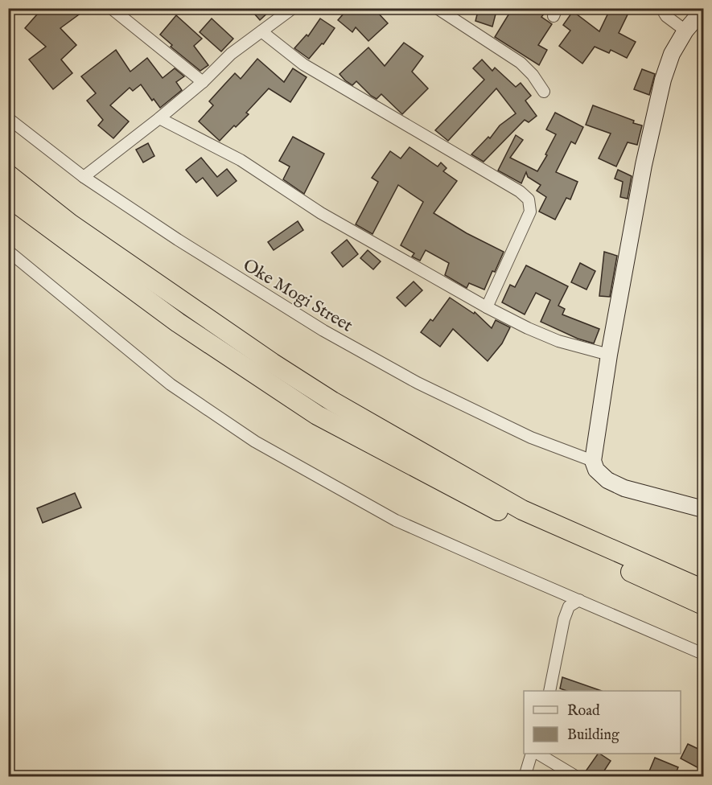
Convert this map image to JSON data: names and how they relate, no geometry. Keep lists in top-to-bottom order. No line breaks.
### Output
{"streets":{"street":["Oke Mogi Street"]},"legend":["Road","Building"]}
